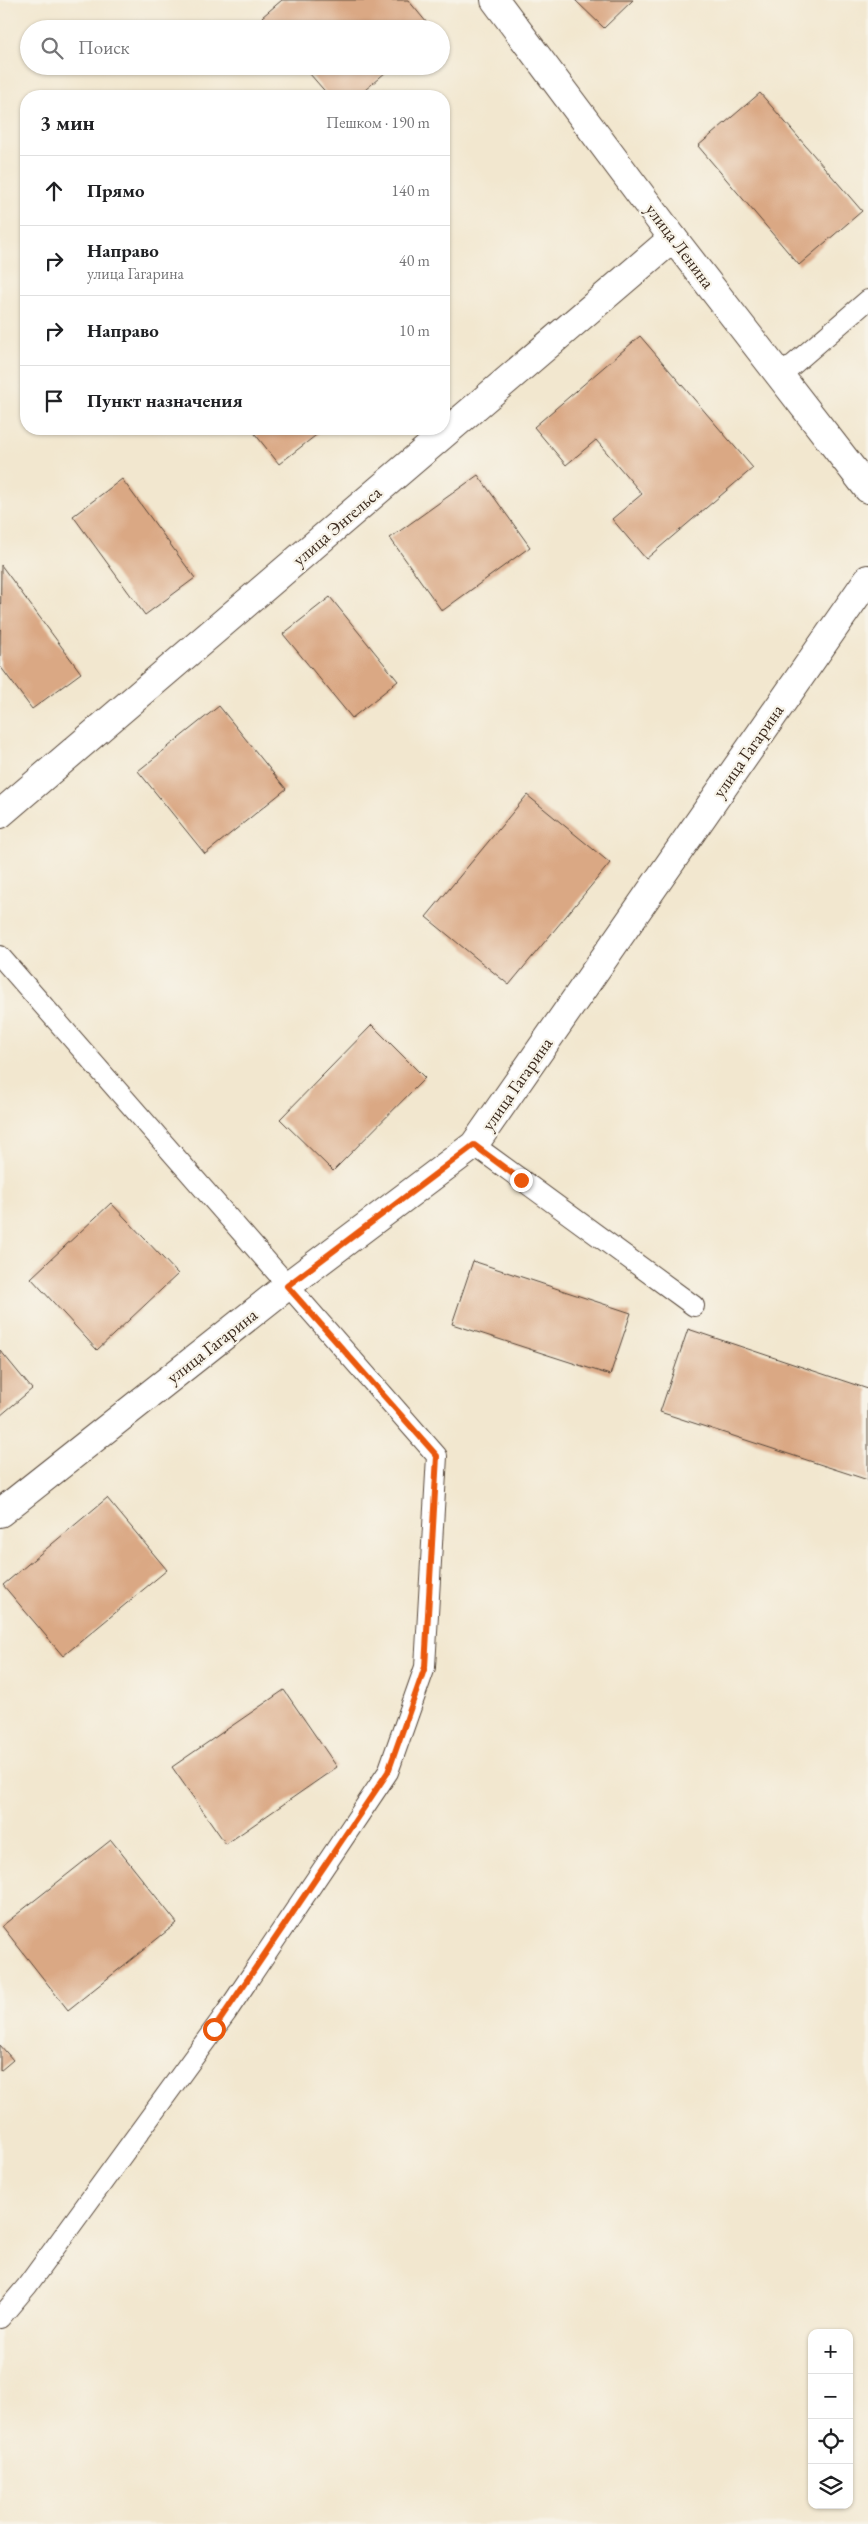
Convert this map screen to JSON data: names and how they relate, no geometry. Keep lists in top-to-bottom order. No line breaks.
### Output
{"streets":{"street":["улица Ленина","улица Энгельса","улица Гагарина"]},"crossings":[["улица Ленина","улица Энгельса"]],"page":{"search":"Поиск","heading":["3 мин","Пешком · 190 m"],"list":[["Прямо","140 m"],["Направо","улица Гагарина","40 m"],["Направо","10 m"],"Пункт назначения"],"map_buttons":["+","−"]}}
